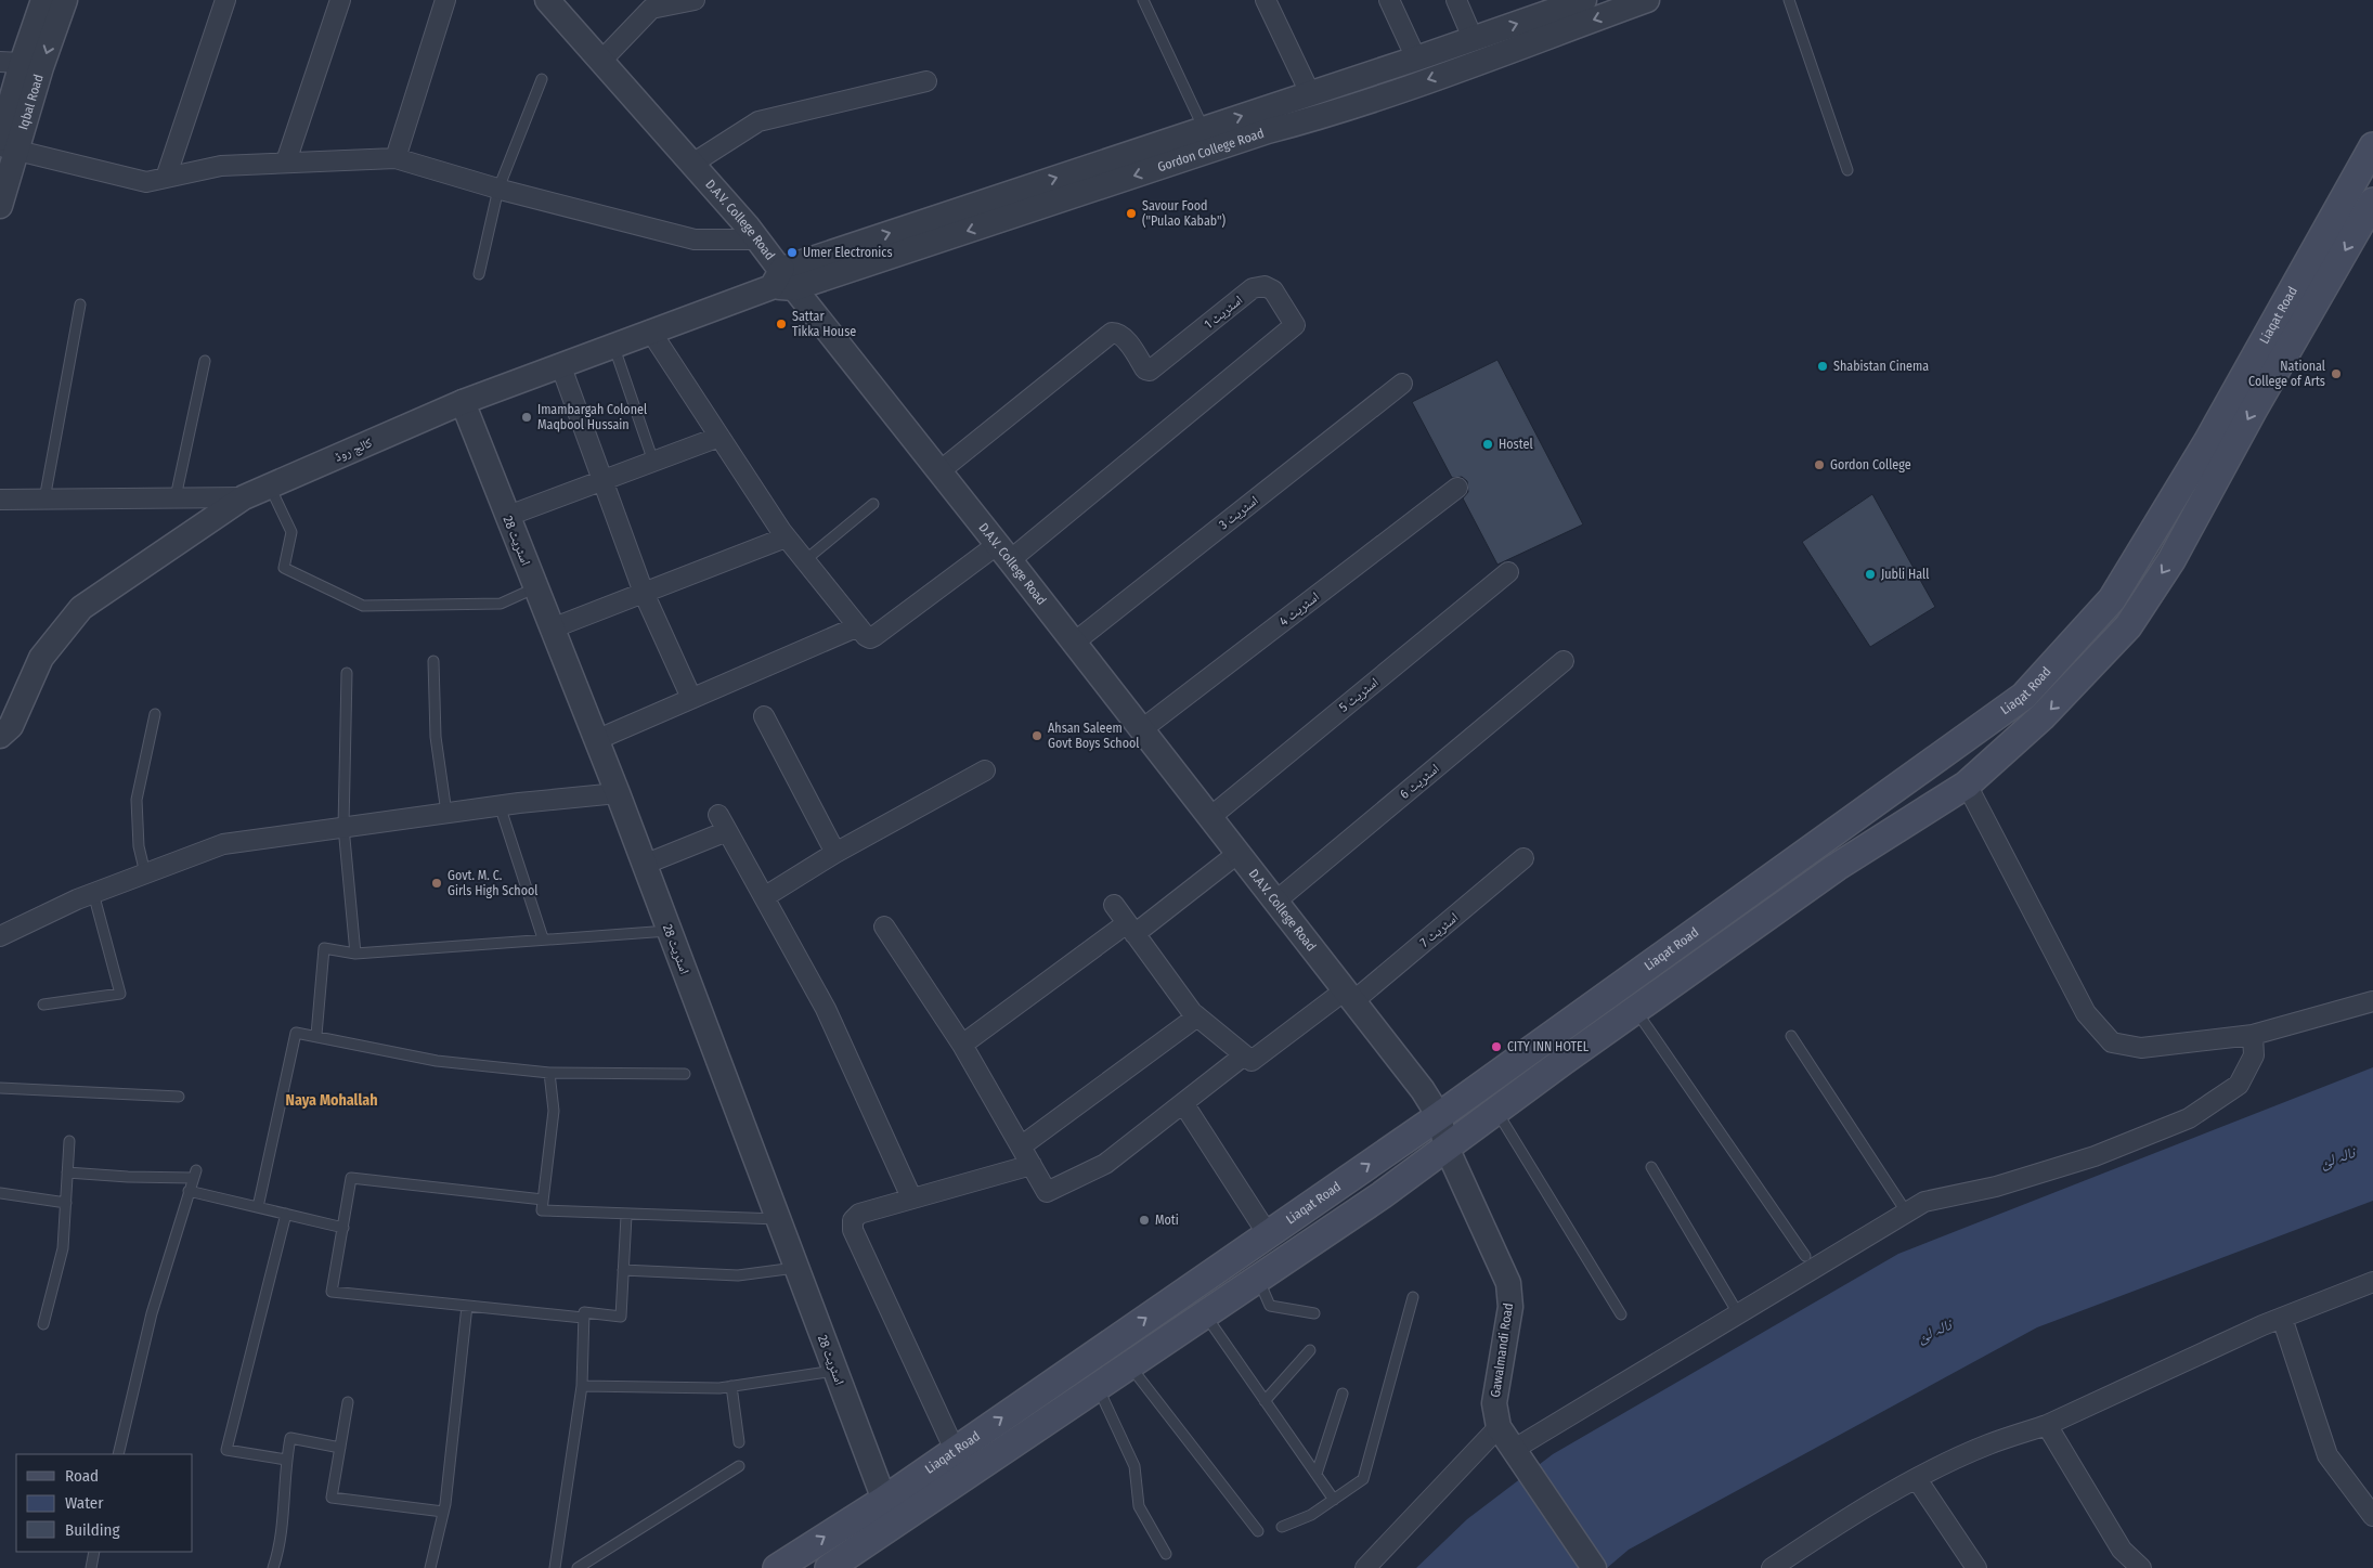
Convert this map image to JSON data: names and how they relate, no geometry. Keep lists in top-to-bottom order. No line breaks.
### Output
{"streets":{"main road":["Liaqat Road"],"street":["Iqbal Road","Gordon College Road","D.A.V. College Road","اسٹریٹ 1","کالج روڈ","اسٹریٹ 3","اسٹریٹ 28","اسٹریٹ 4","اسٹریٹ 5","اسٹریٹ 6","اسٹریٹ 7","Gawalmandi Road"]},"crossings":[["Gordon College Road","D.A.V. College Road"],["Gordon College Road","کالج روڈ"],["D.A.V. College Road","اسٹریٹ 1"],["D.A.V. College Road","Liaqat Road"],["D.A.V. College Road","کالج روڈ"],["D.A.V. College Road","اسٹریٹ 3"],["D.A.V. College Road","اسٹریٹ 4"],["D.A.V. College Road","اسٹریٹ 5"],["D.A.V. College Road","اسٹریٹ 6"],["D.A.V. College Road","اسٹریٹ 7"],["D.A.V. College Road","Gawalmandi Road"],["Liaqat Road","اسٹریٹ 28"],["Liaqat Road","Gawalmandi Road"],["کالج روڈ","اسٹریٹ 28"]],"districts":["Naya Mohallah"],"water":["نالہ لئ"],"places":["Savour Food (\"Pulao Kabab\")","Umer Electronics","Sattar Tikka House","Shabistan Cinema","National College of Arts","Imambargah Colonel Maqbool Hussain","Hostel","Gordon College","Jubli Hall","Ahsan Saleem Govt Boys School","Govt. M. C. Girls High School","CITY INN HOTEL","Moti"],"legend":["Road","Water","Building"]}
